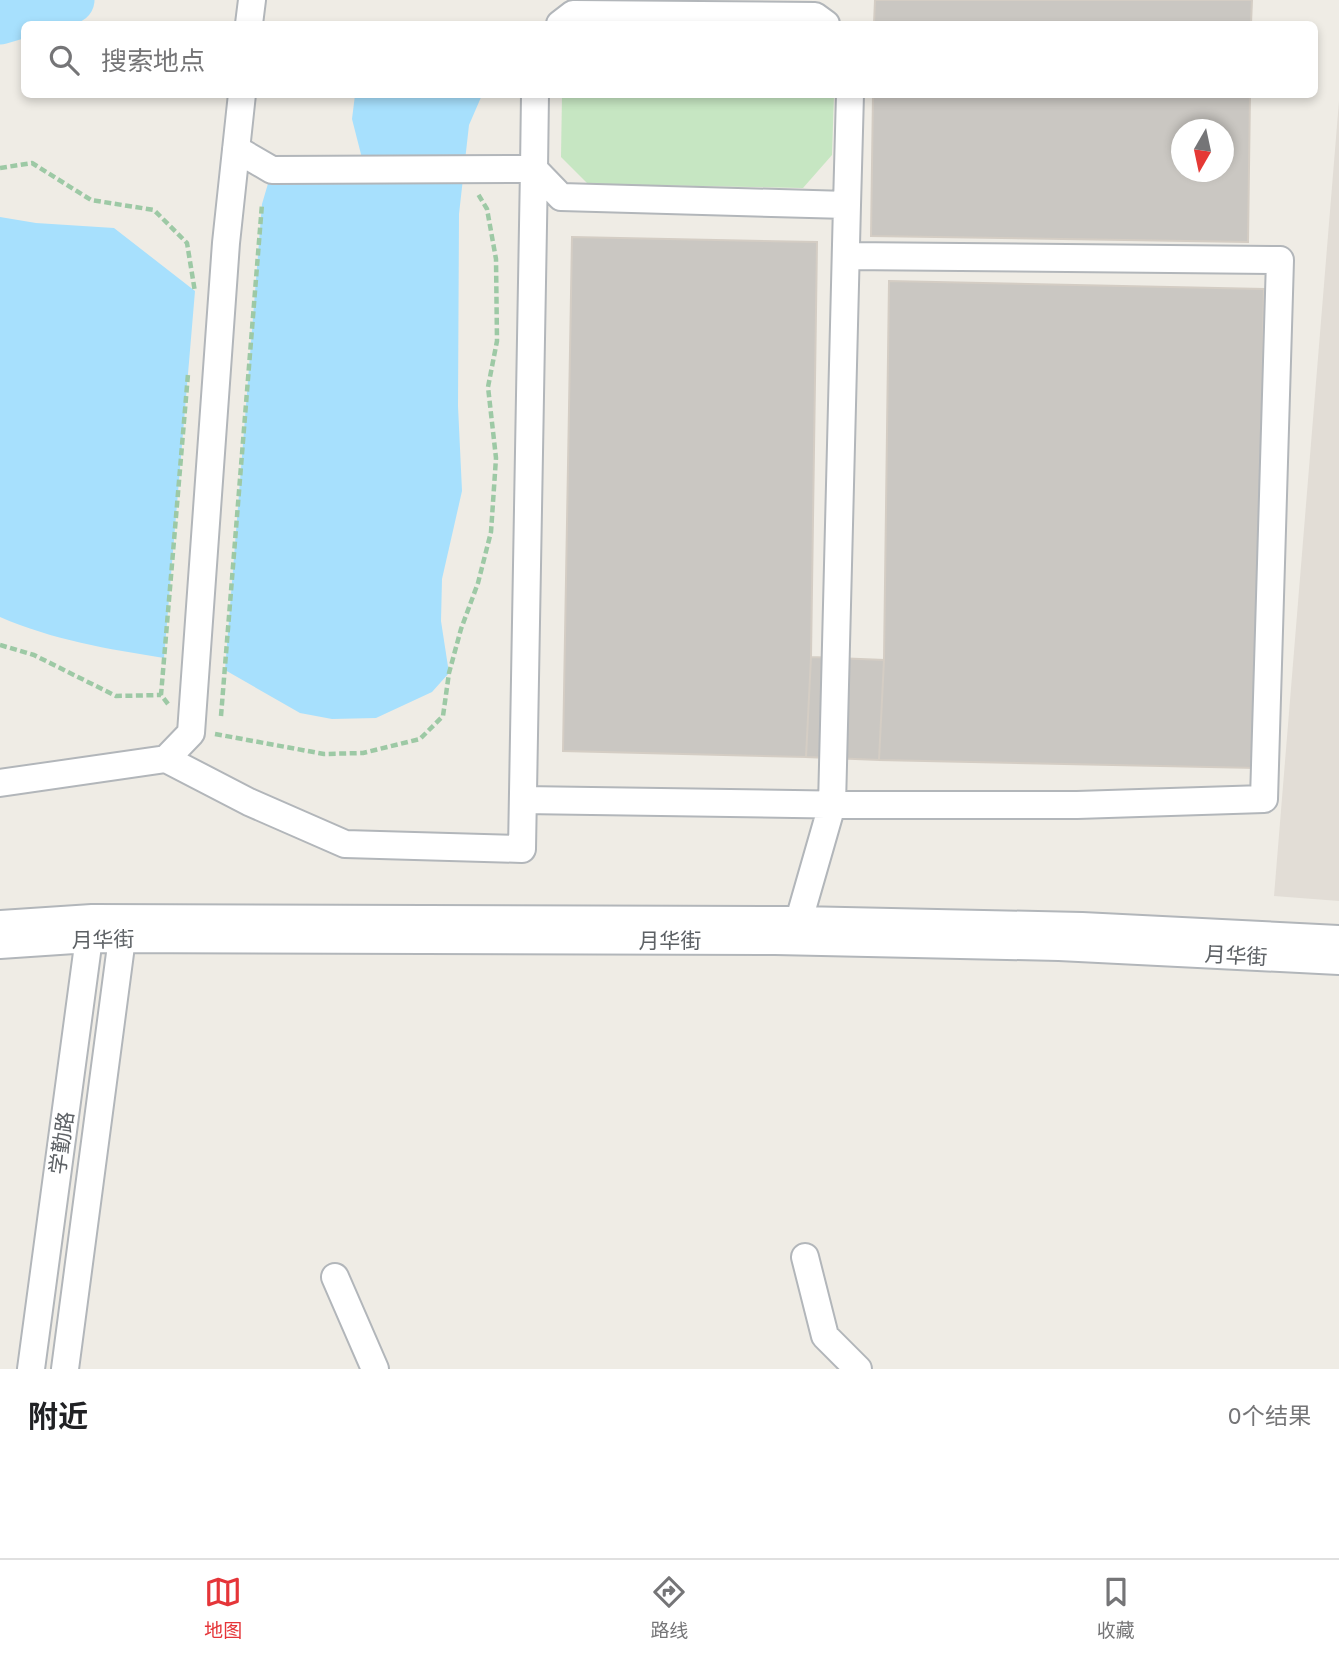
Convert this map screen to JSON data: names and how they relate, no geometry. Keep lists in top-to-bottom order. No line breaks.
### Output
{"streets":{"street":["月华街","学勤路"]},"crossings":[["月华街","学勤路"]],"north":"bottom","page":{"search":"搜索地点","heading":["附近","0个结果"],"nav":["地图","路线","收藏"]}}
